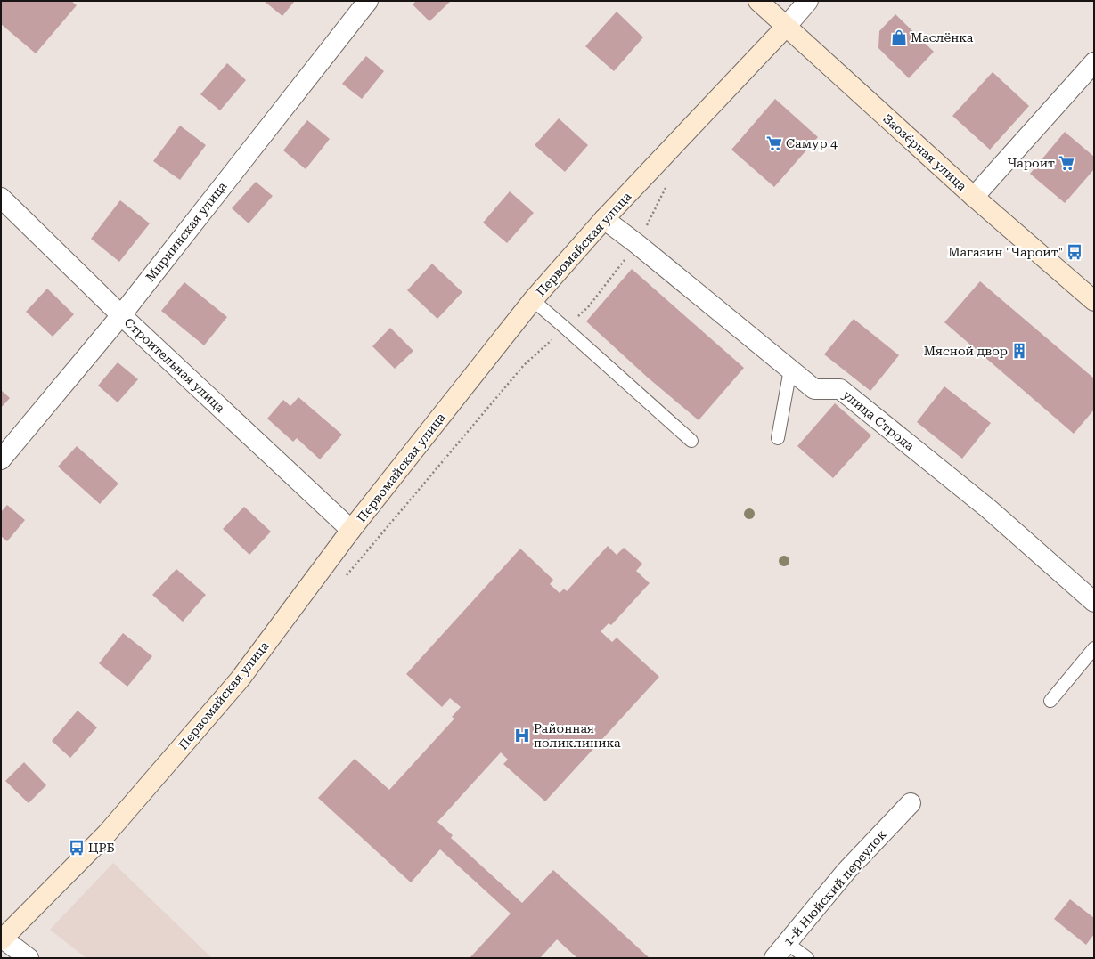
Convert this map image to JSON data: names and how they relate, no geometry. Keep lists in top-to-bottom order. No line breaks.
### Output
{"streets":{"main road":["Заозёрная улица","Первомайская улица"],"street":["Мирнинская улица","Строительная улица","улица Строда","1-й Нюйский переулок"]},"crossings":[["Заозёрная улица","Первомайская улица"],["Мирнинская улица","Строительная улица"],["Первомайская улица","Строительная улица"],["Первомайская улица","улица Строда"]],"places":{"shop":["Маслёнка"],"supermarket":["Самур 4","Чароит"],"bus stop":["Магазин \"Чароит\"","ЦРБ"],"building":["Мясной двор"],"hospital":["Районная поликлиника"]}}
